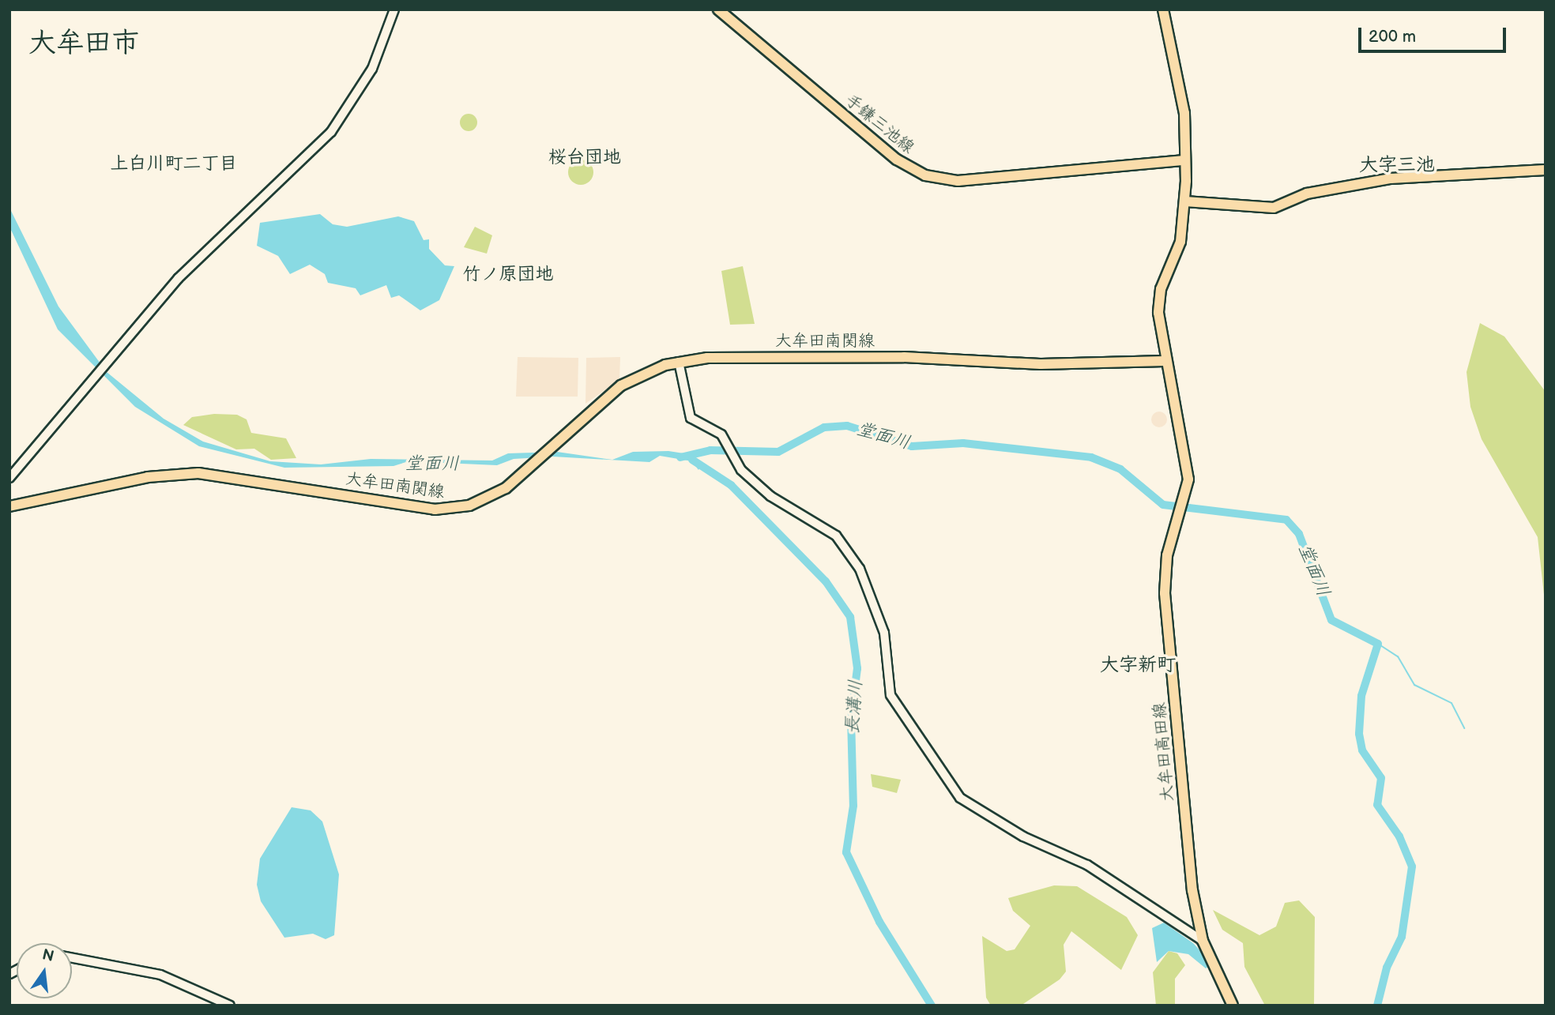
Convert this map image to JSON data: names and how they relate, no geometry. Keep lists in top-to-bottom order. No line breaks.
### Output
{"streets":{"main road":["手鎌三池線","大牟田南関線","大牟田高田線"]},"crossings":[["大牟田南関線","大牟田高田線"]],"districts":["大牟田市","桜台団地","上白川町二丁目","大字三池","竹ノ原団地","大字新町"],"water":["堂面川","長溝川"],"scale_bar":"200 m","north":"top"}
